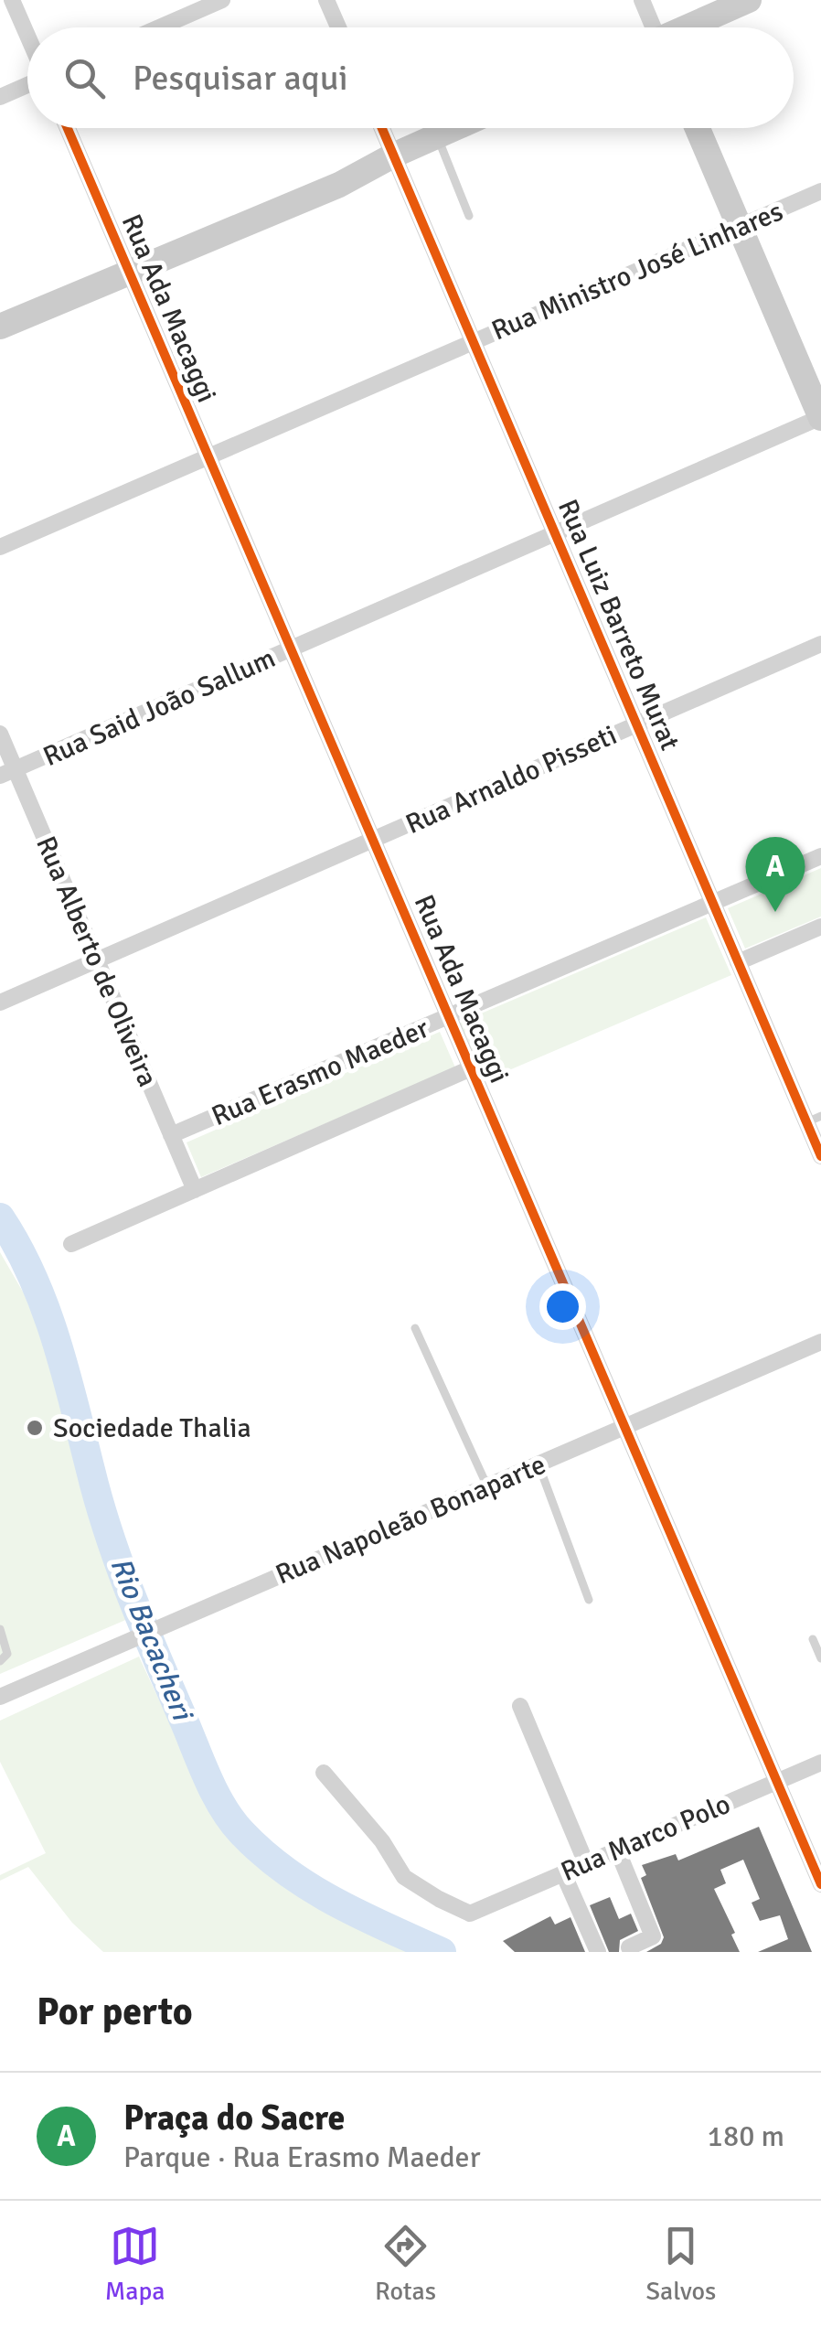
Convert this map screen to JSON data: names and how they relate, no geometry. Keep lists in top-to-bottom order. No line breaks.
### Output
{"streets":{"street":["Rua Ministro José Linhares","Rua Ada Macaggi","Rua Luiz Barreto Murat","Rua Said João Sallum","Rua Arnaldo Pisseti","Rua Alberto de Oliveira","Rua Erasmo Maeder","Rua Napoleão Bonaparte","Rua Marco Polo"]},"crossings":[["Rua Ministro José Linhares","Rua Ada Macaggi"],["Rua Ministro José Linhares","Rua Luiz Barreto Murat"],["Rua Ada Macaggi","Rua Said João Sallum"],["Rua Ada Macaggi","Rua Arnaldo Pisseti"],["Rua Ada Macaggi","Rua Erasmo Maeder"],["Rua Ada Macaggi","Rua Napoleão Bonaparte"],["Rua Ada Macaggi","Rua Marco Polo"],["Rua Luiz Barreto Murat","Rua Said João Sallum"],["Rua Luiz Barreto Murat","Rua Arnaldo Pisseti"],["Rua Luiz Barreto Murat","Rua Erasmo Maeder"],["Rua Said João Sallum","Rua Alberto de Oliveira"],["Rua Arnaldo Pisseti","Rua Alberto de Oliveira"],["Rua Alberto de Oliveira","Rua Erasmo Maeder"]],"water":["Rio Bacacheri"],"places":["Sociedade Thalia"],"page":{"search":"Pesquisar aqui","pins":"A","heading":"Por perto","list":[{"mark":"A","name":"Praça do Sacre","note":"Parque · Rua Erasmo Maeder","value":"180 m"}],"nav":["Mapa","Rotas","Salvos"]}}
